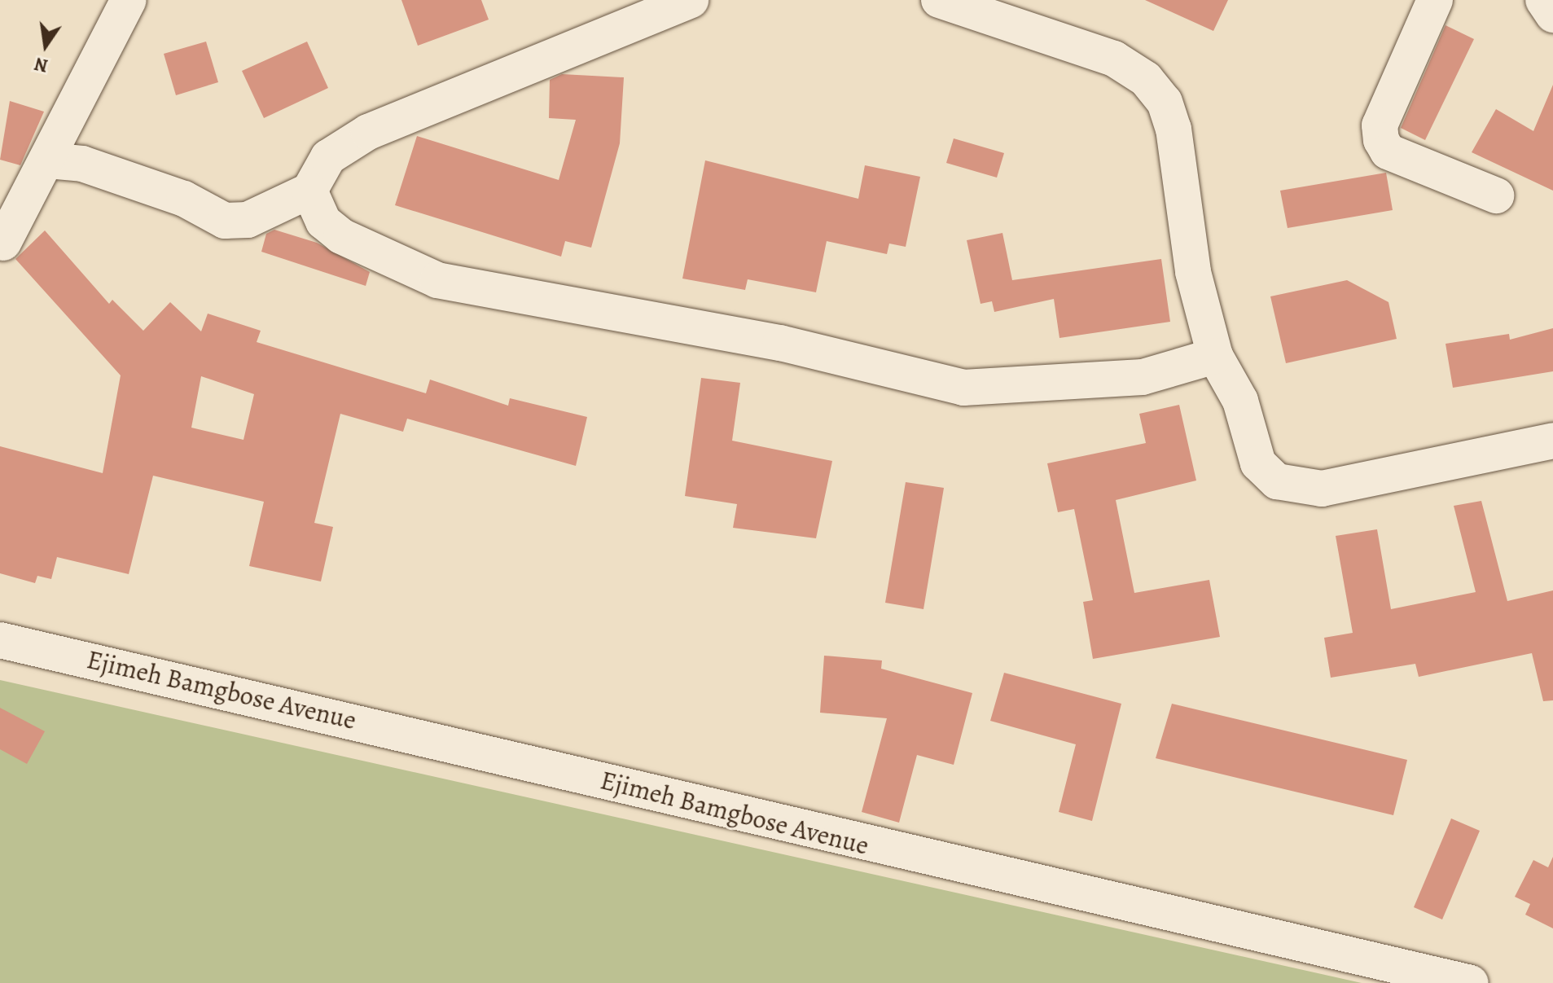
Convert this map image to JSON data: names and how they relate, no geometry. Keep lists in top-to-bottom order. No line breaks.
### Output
{"streets":{"street":["Ejimeh Bamgbose Avenue"]},"north":"bottom"}
